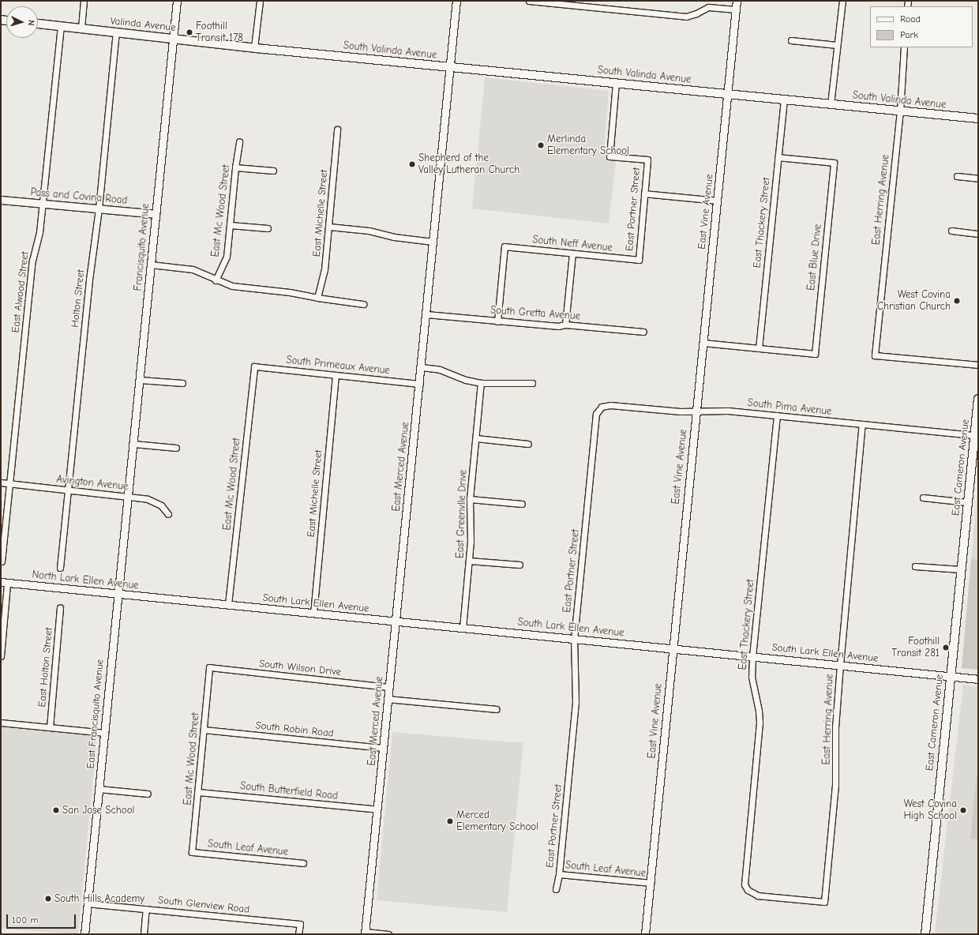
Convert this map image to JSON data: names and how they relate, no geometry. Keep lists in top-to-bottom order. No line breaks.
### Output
{"streets":{"main road":["Valinda Avenue","South Valinda Avenue","East Cameron Avenue"],"street":["Pass and Covina Road","East Herring Avenue","East Portner Street","East Mc Wood Street","East Vine Avenue","East Michelle Street","East Thackery Street","South Neff Avenue","Francisquito Avenue","East Blue Drive","East Alwood Street","Holton Street","South Gretta Avenue","South Primeaux Avenue","South Pima Avenue","East Merced Avenue","Avington Avenue","East Greenvlle Drive","North Lark Ellen Avenue","South Lark Ellen Avenue","East Holton Street","South Wilson Drive","East Francisquito Avenue","South Robin Road","South Butterfield Road","South Leaf Avenue","South Glenview Road"]},"crossings":[["Valinda Avenue","South Valinda Avenue"],["Valinda Avenue","Francisquito Avenue"],["Valinda Avenue","East Alwood Street"],["Valinda Avenue","Holton Street"],["South Valinda Avenue","East Herring Avenue"],["South Valinda Avenue","East Portner Street"],["South Valinda Avenue","East Vine Avenue"],["South Valinda Avenue","East Thackery Street"],["South Valinda Avenue","East Merced Avenue"],["Pass and Covina Road","Francisquito Avenue"],["Pass and Covina Road","East Alwood Street"],["Pass and Covina Road","Holton Street"],["East Herring Avenue","East Thackery Street"],["East Herring Avenue","South Pima Avenue"],["East Herring Avenue","South Lark Ellen Avenue"],["East Portner Street","South Neff Avenue"],["East Portner Street","South Pima Avenue"],["East Portner Street","South Lark Ellen Avenue"],["East Portner Street","South Leaf Avenue"],["East Mc Wood Street","South Primeaux Avenue"],["East Mc Wood Street","South Lark Ellen Avenue"],["East Mc Wood Street","South Wilson Drive"],["East Mc Wood Street","South Robin Road"],["East Mc Wood Street","South Butterfield Road"],["East Mc Wood Street","South Leaf Avenue"],["East Vine Avenue","South Pima Avenue"],["East Vine Avenue","South Lark Ellen Avenue"],["East Vine Avenue","South Leaf Avenue"],["East Michelle Street","South Primeaux Avenue"],["East Michelle Street","South Lark Ellen Avenue"],["East Thackery Street","East Blue Drive"],["East Thackery Street","South Pima Avenue"],["East Thackery Street","South Lark Ellen Avenue"],["South Neff Avenue","South Gretta Avenue"],["Francisquito Avenue","Avington Avenue"],["Francisquito Avenue","East Francisquito Avenue"],["East Alwood Street","Avington Avenue"],["Holton Street","Avington Avenue"],["South Gretta Avenue","East Merced Avenue"],["South Primeaux Avenue","East Merced Avenue"],["South Pima Avenue","East Cameron Avenue"],["East Merced Avenue","South Lark Ellen Avenue"],["East Merced Avenue","South Wilson Drive"],["East Merced Avenue","South Robin Road"],["East Merced Avenue","South Butterfield Road"],["East Cameron Avenue","South Lark Ellen Avenue"],["Avington Avenue","East Francisquito Avenue"],["East Greenvlle Drive","South Lark Ellen Avenue"],["North Lark Ellen Avenue","South Lark Ellen Avenue"],["North Lark Ellen Avenue","East Francisquito Avenue"],["East Francisquito Avenue","South Glenview Road"]],"places":["Foothill Transit 178","Merlinda Elementary School","Shepherd of the Valley Lutheran Church","West Covina Christian Church","Foothill Transit 281","San Jose School","West Covina High School","Merced Elementary School","South Hills Academy"],"legend":["Road","Park"],"scale_bar":"100 m","north":"right"}
